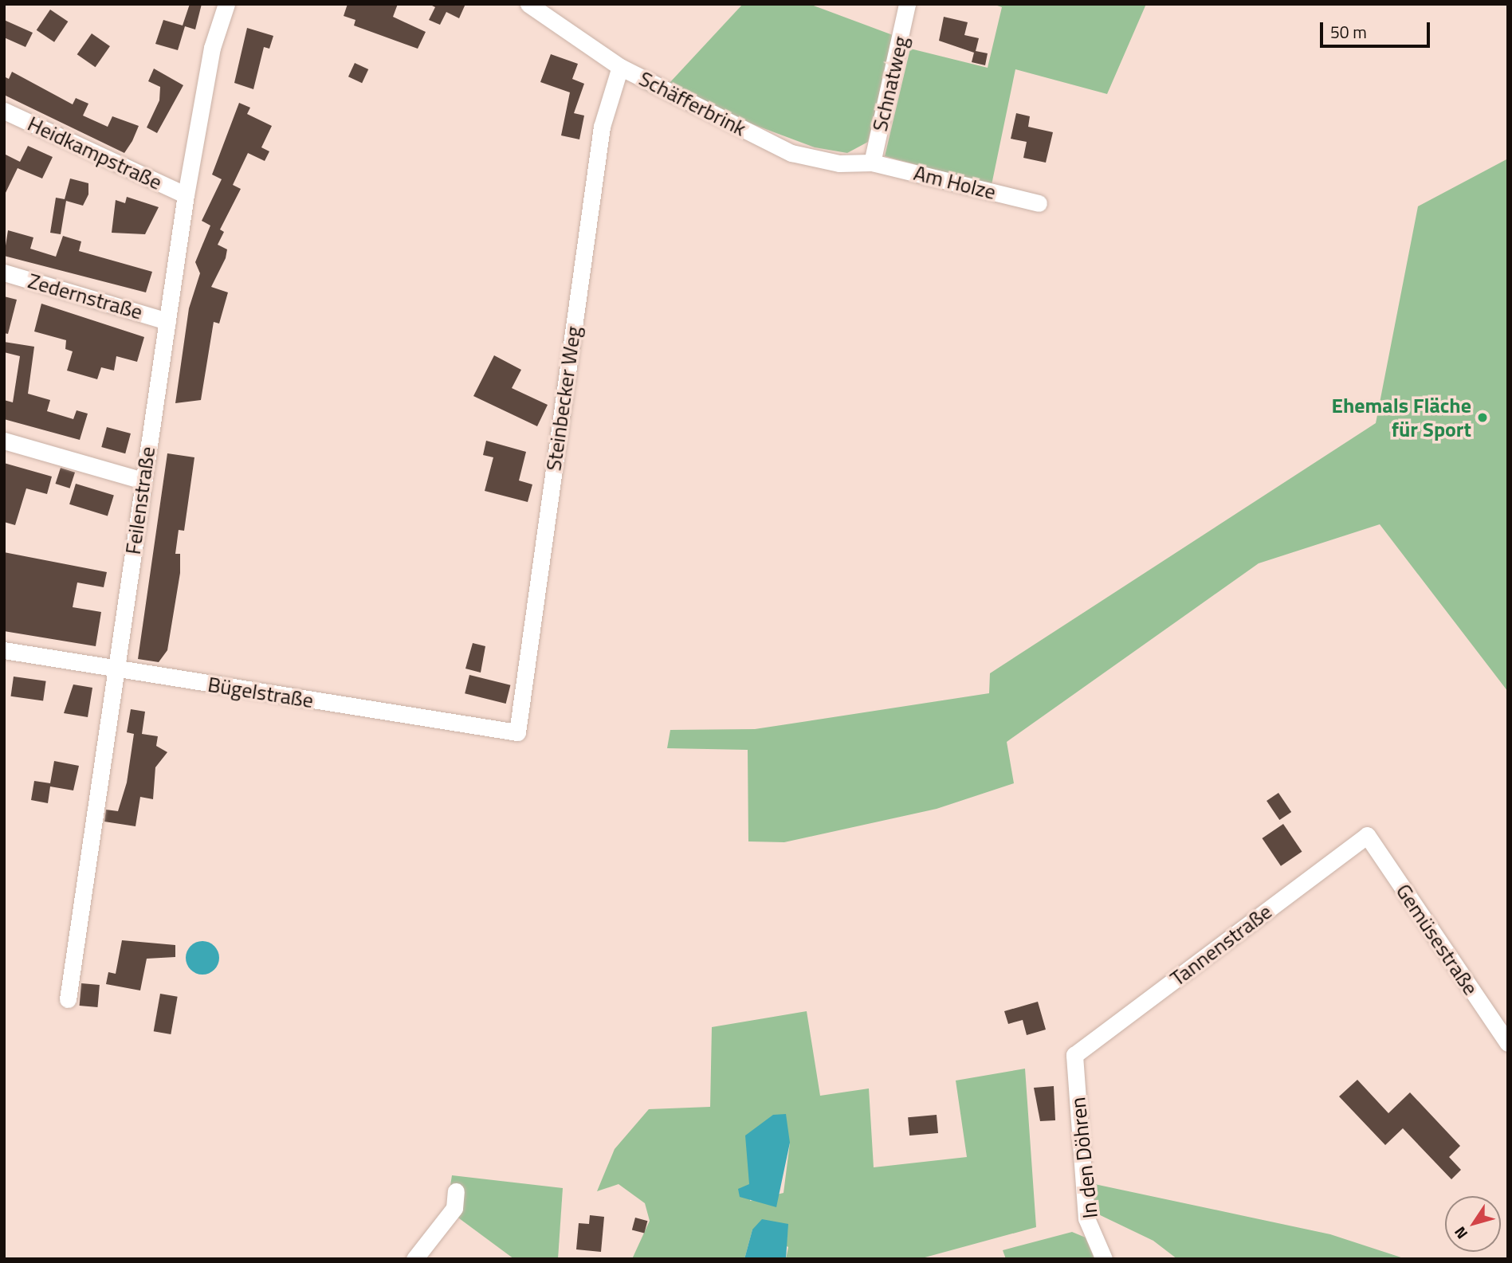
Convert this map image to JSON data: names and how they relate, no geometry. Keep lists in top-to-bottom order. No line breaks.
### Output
{"streets":{"street":["Schnatweg","Schäfferbrink","Heidkampstraße","Am Holze","Zedernstraße","Steinbecker Weg","Feilenstraße","Bügelstraße","Gemüsestraße","Tannenstraße","In den Döhren"]},"crossings":[["Schnatweg","Schäfferbrink"],["Schnatweg","Am Holze"],["Schäfferbrink","Am Holze"],["Schäfferbrink","Steinbecker Weg"],["Heidkampstraße","Feilenstraße"],["Zedernstraße","Feilenstraße"],["Steinbecker Weg","Bügelstraße"],["Feilenstraße","Bügelstraße"],["Gemüsestraße","Tannenstraße"],["Tannenstraße","In den Döhren"]],"places":["Ehemals Fläche für Sport"],"scale_bar":"50 m","north":"bottom left"}
